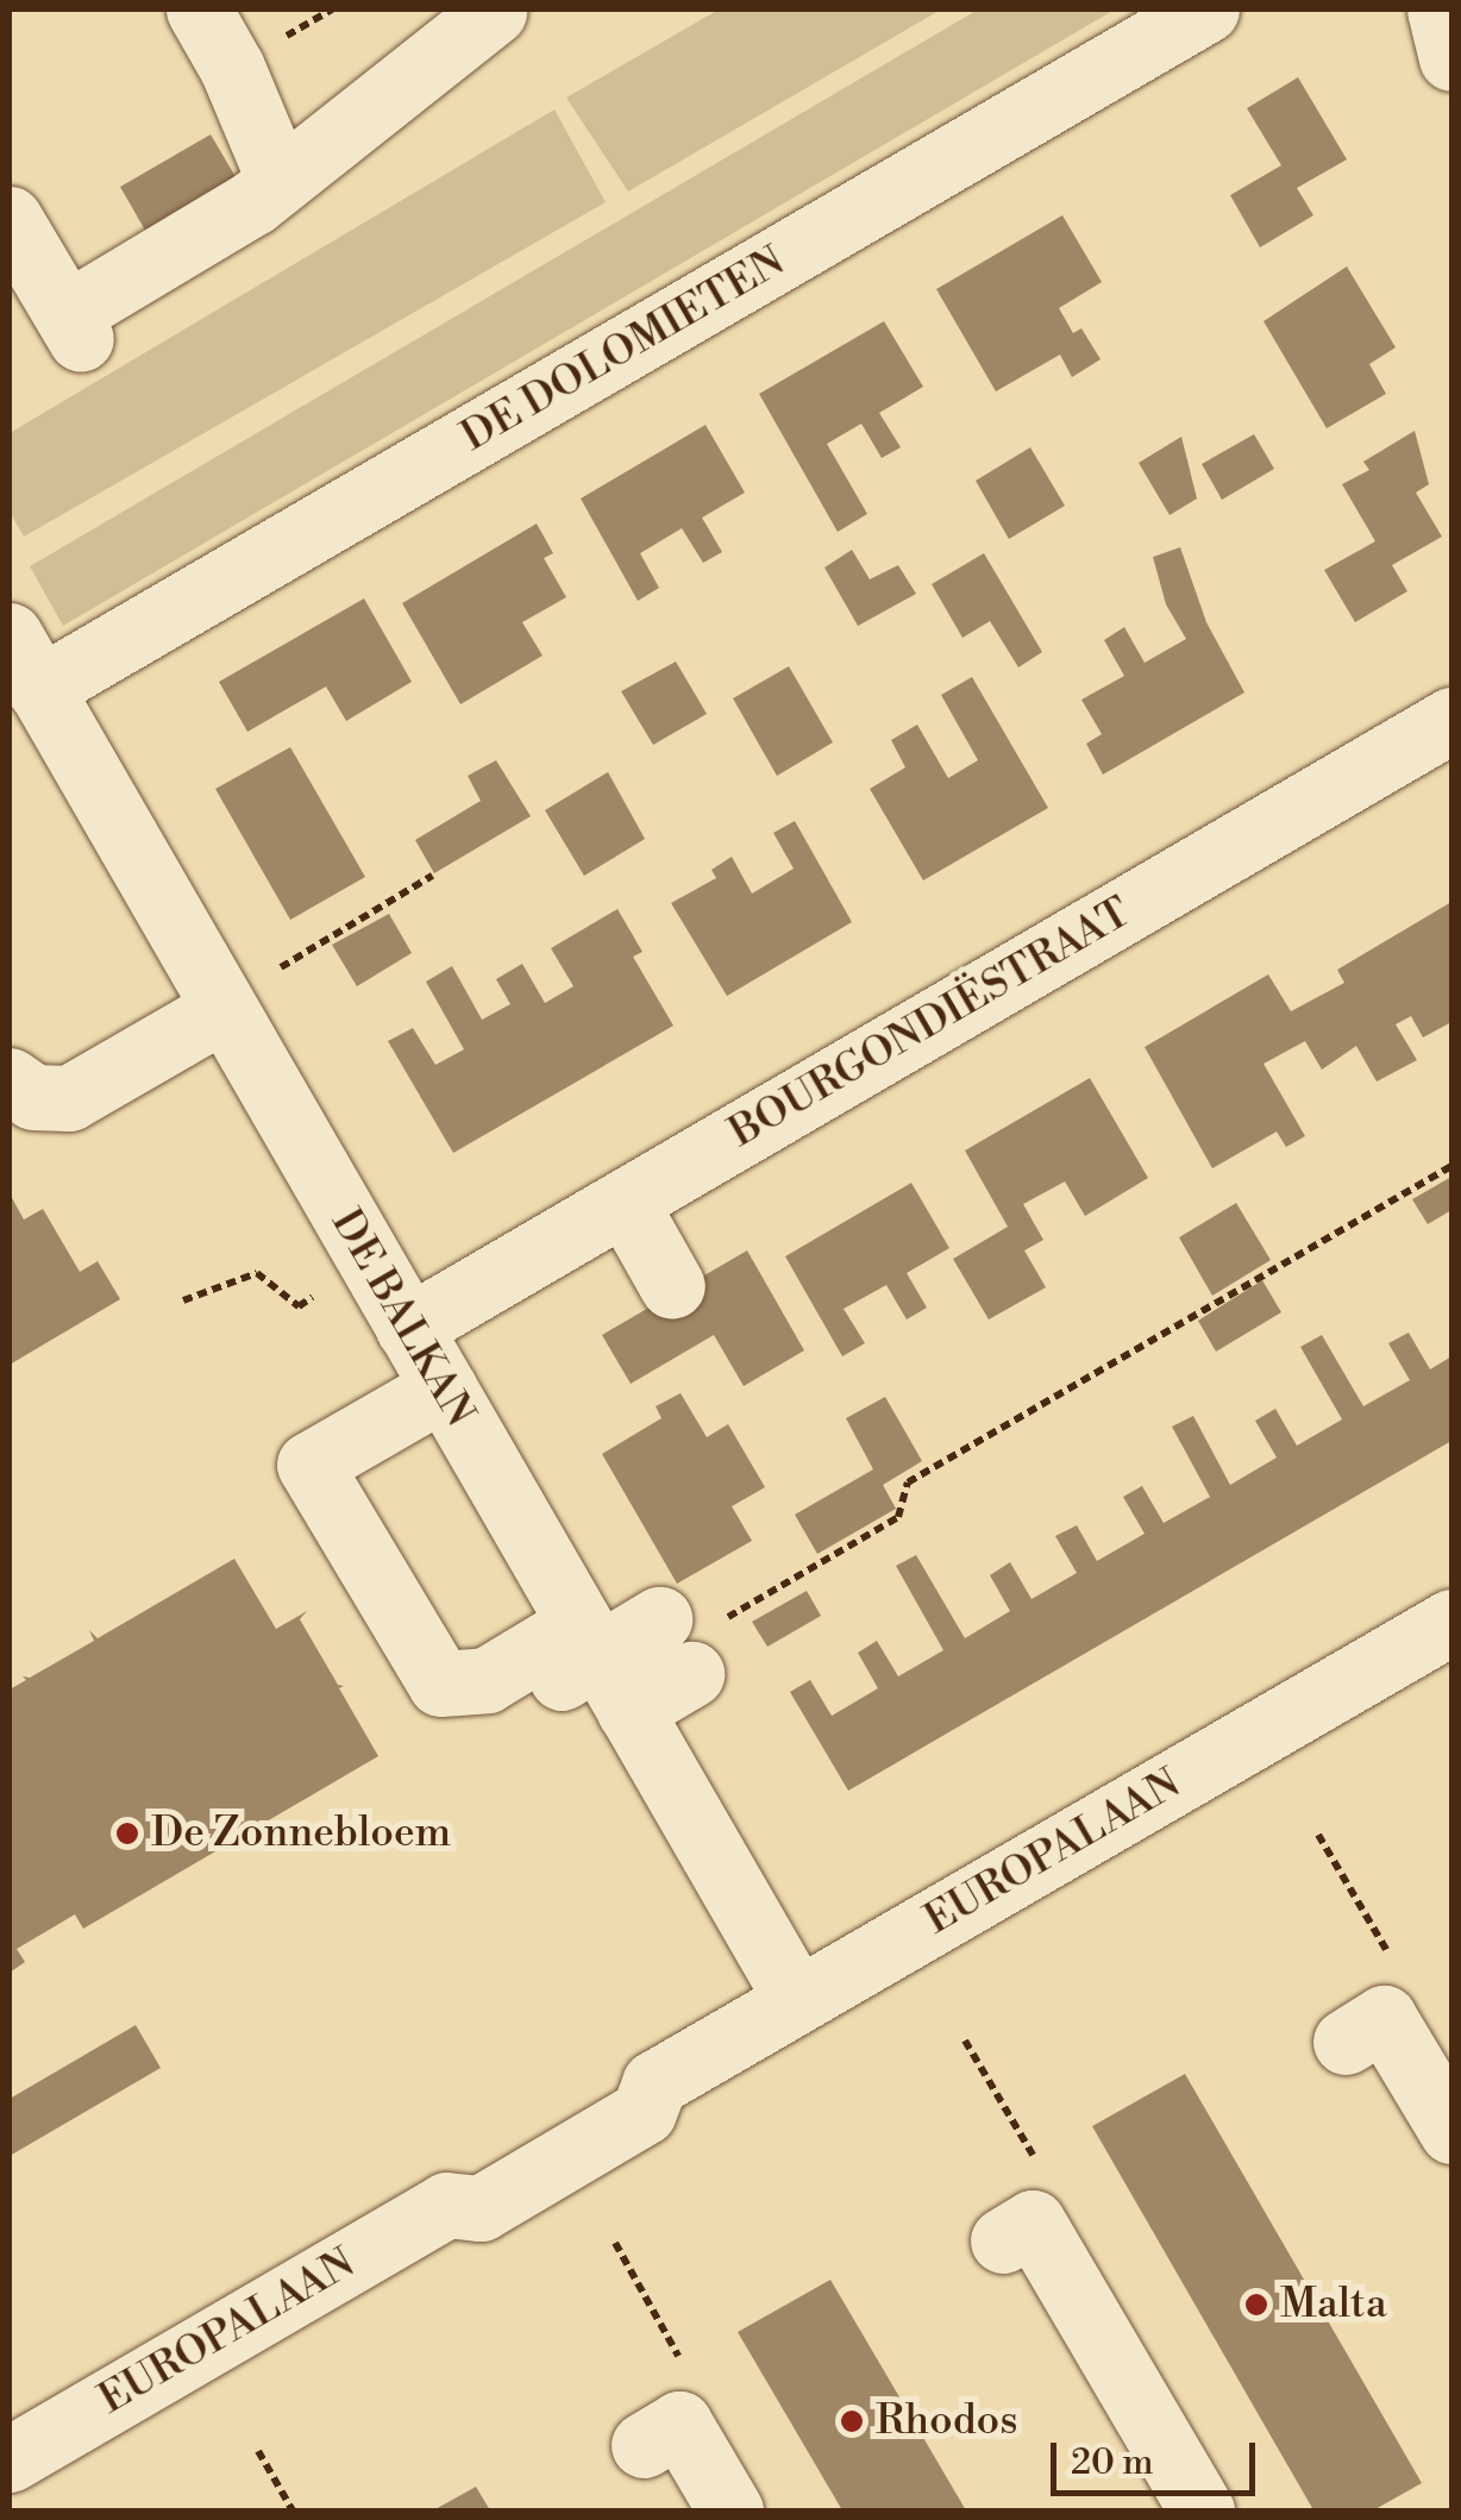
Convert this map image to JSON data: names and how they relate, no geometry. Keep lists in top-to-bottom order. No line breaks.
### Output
{"streets":{"street":["DE DOLOMIETEN","BOURGONDIËSTRAAT","DE BALKAN","EUROPALAAN"]},"crossings":[["DE DOLOMIETEN","DE BALKAN"],["BOURGONDIËSTRAAT","DE BALKAN"],["DE BALKAN","EUROPALAAN"]],"places":["De Zonnebloem","Malta","Rhodos"],"scale_bar":"20 m"}
